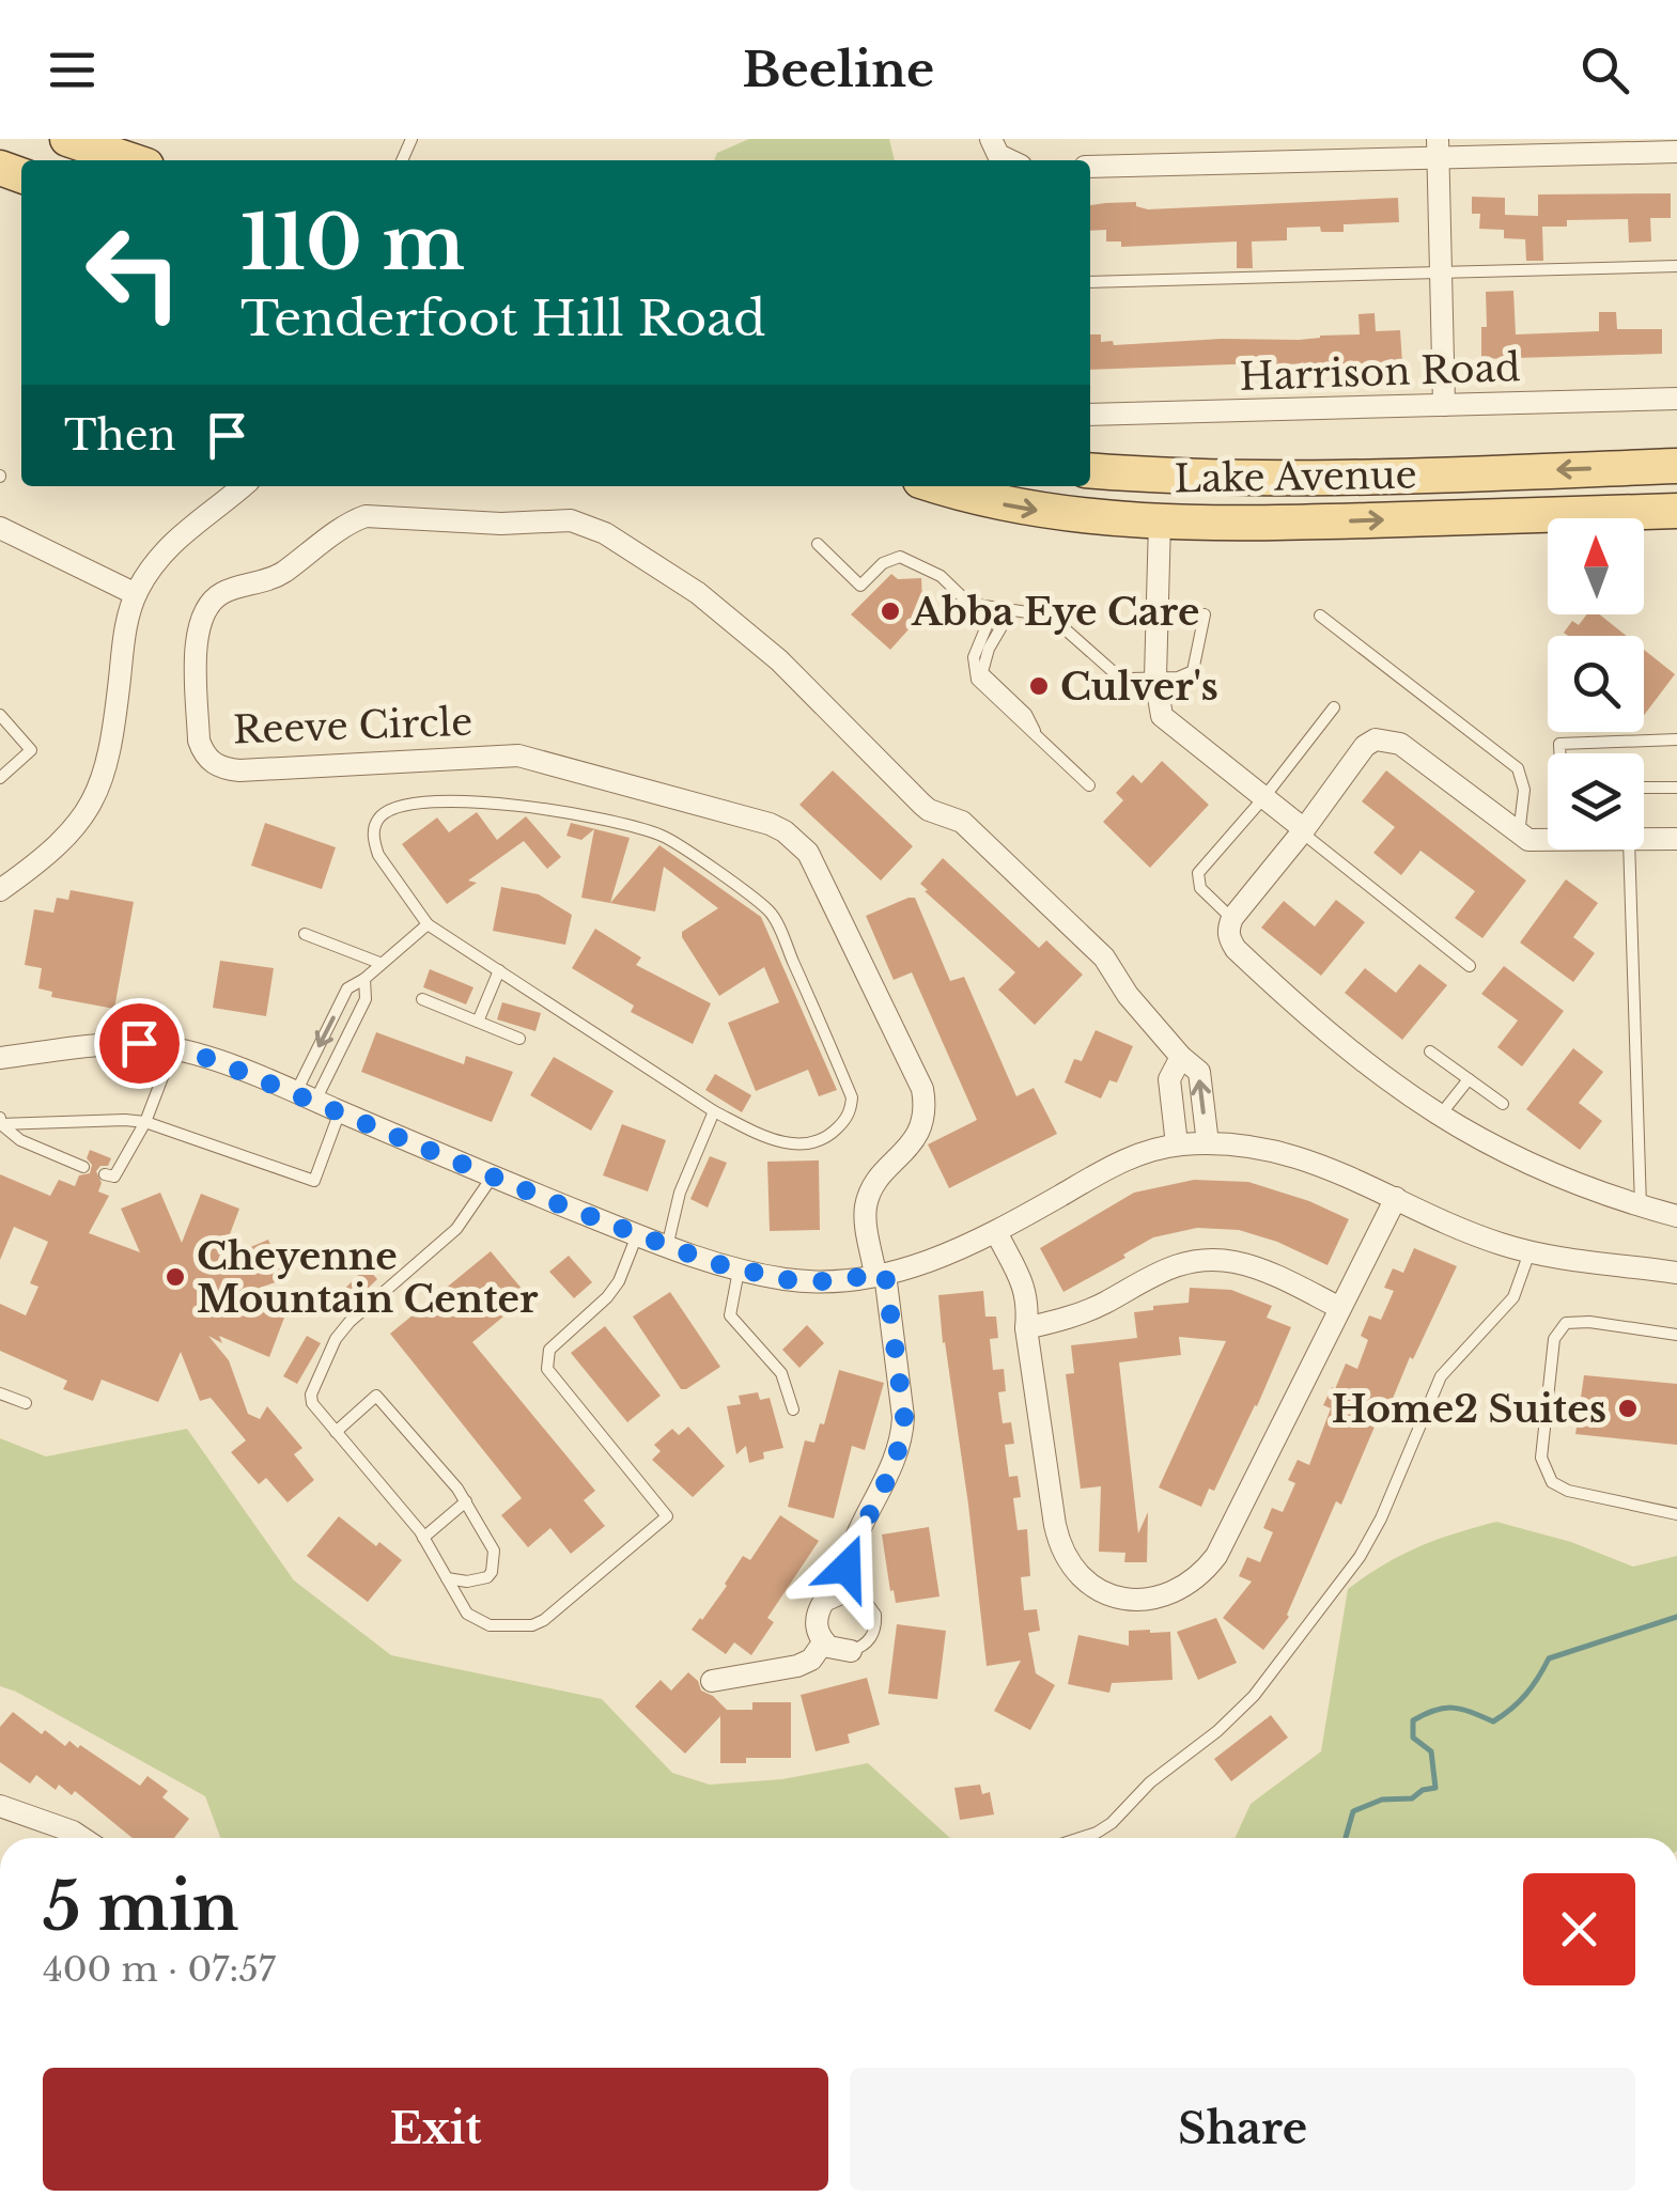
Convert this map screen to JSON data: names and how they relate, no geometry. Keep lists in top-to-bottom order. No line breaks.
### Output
{"streets":{"main road":["Lake Avenue"],"street":["Harrison Road","Reeve Circle"]},"places":["Abba Eye Care","Culver's","Cheyenne Mountain Center","Home2 Suites"],"north":"top","page":{"header":"Beeline","turn":["110 m","Tenderfoot Hill Road"],"then":"Then","heading":["5 min","400 m · 07:57"],"buttons":["Exit","Share"]}}
